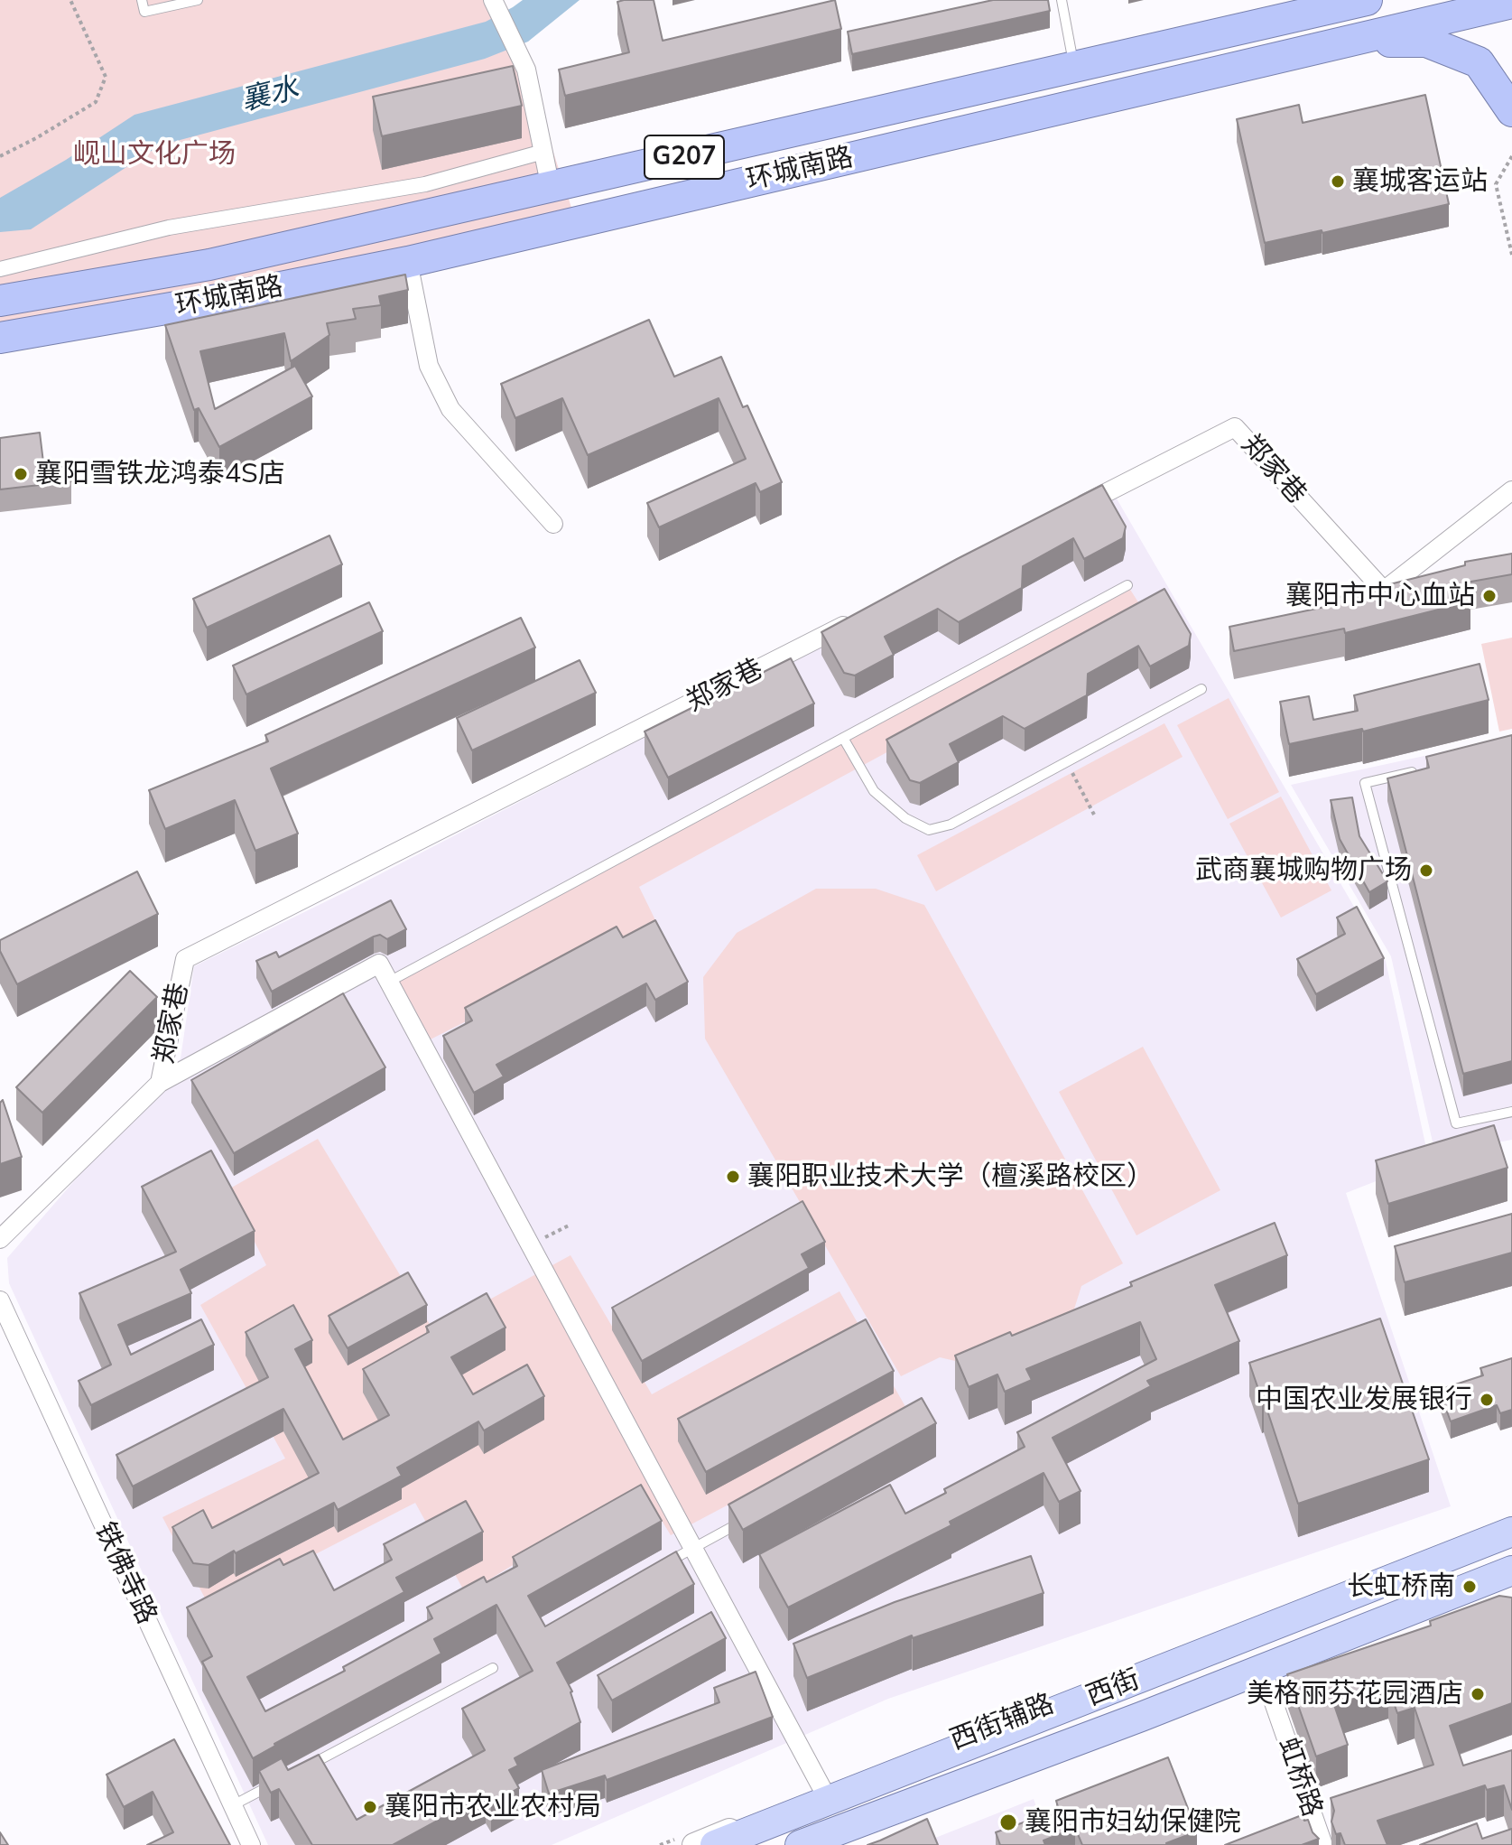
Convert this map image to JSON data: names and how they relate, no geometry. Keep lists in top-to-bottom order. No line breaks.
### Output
{"streets":{"highway":["G207","环城南路"],"main road":["西街"],"street":["郑家巷","铁佛寺路","西街辅路","虹桥路"]},"crossings":[["西街","西街辅路"],["西街","虹桥路"],["西街辅路","虹桥路"]],"water":["襄水"],"parks":["岘山文化广场"],"places":["襄城客运站","襄阳雪铁龙鸿泰4S店","襄阳市中心血站","武商襄城购物广场","襄阳职业技术大学（檀溪路校区）","中国农业发展银行","长虹桥南","美格丽芬花园酒店","襄阳市农业农村局","襄阳市妇幼保健院"]}
